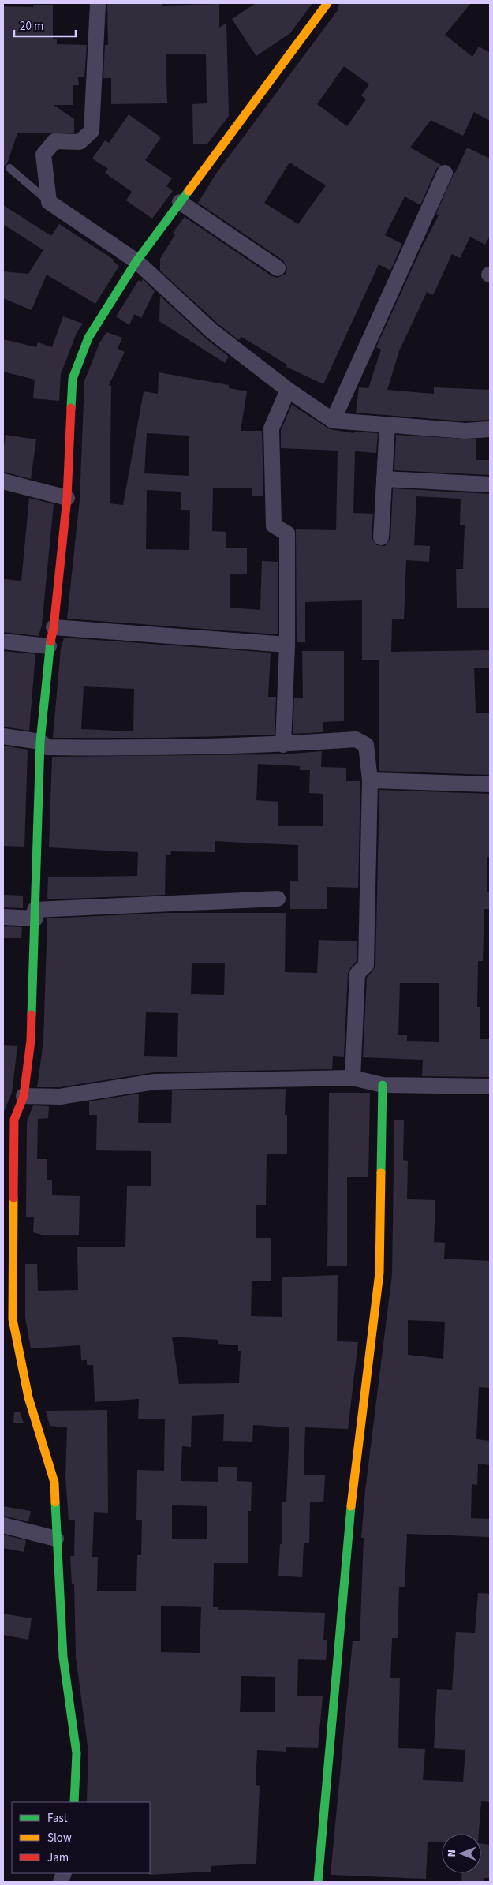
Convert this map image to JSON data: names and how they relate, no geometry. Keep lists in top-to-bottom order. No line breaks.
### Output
{"legend":["Fast","Slow","Jam"],"scale_bar":"20 m","north":"left"}
